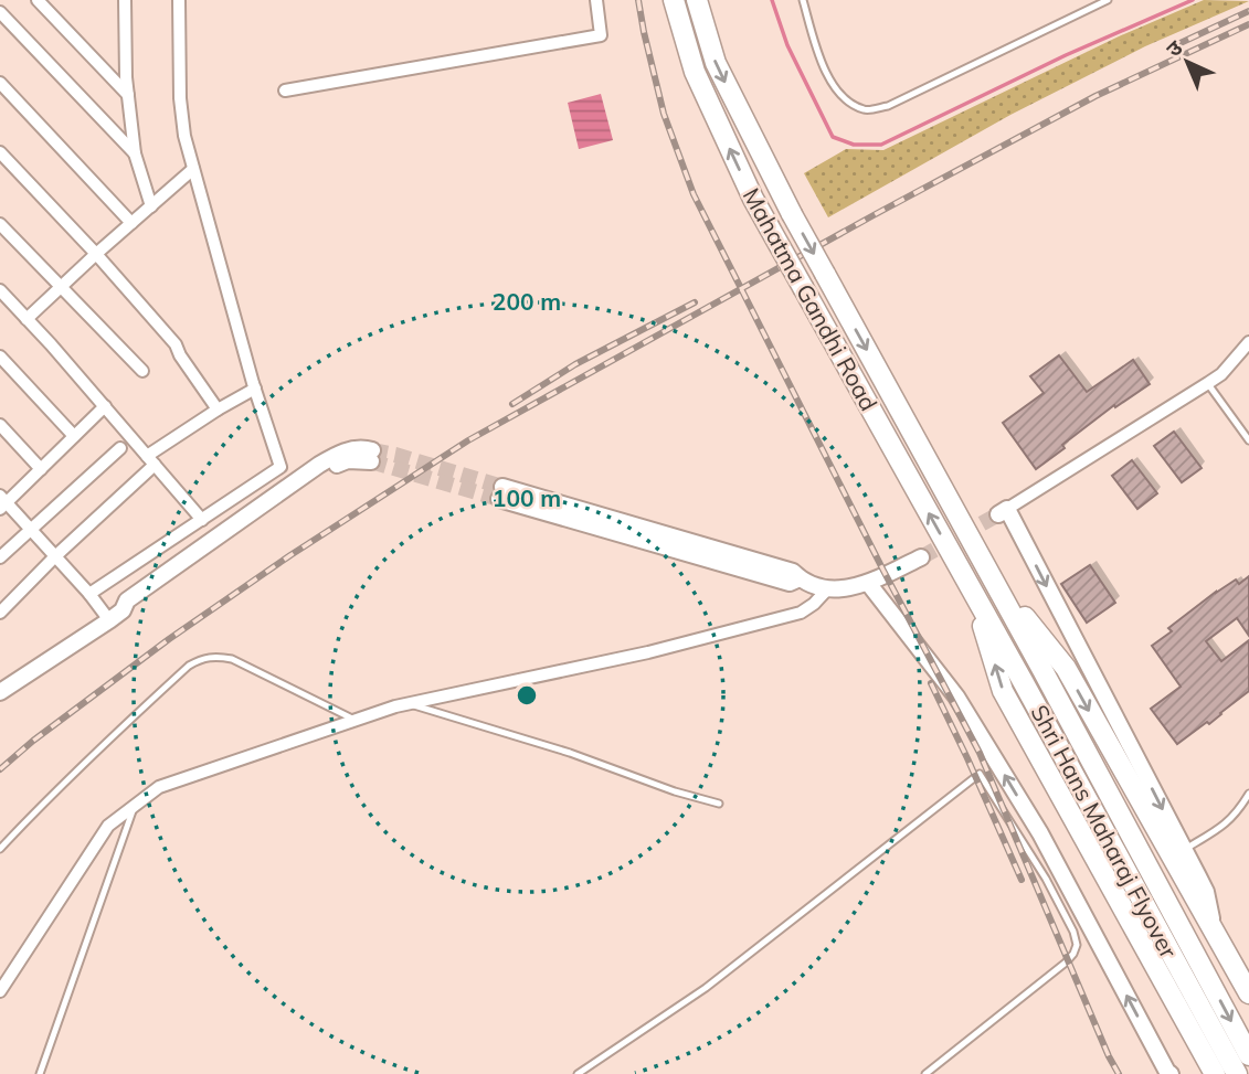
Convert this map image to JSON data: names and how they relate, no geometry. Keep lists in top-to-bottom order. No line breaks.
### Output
{"streets":{"main road":["Mahatma Gandhi Road","Shri Hans Maharaj Flyover"]},"crossings":[["Mahatma Gandhi Road","Shri Hans Maharaj Flyover"]],"north":"top left","rings":["200 m","100 m"]}
